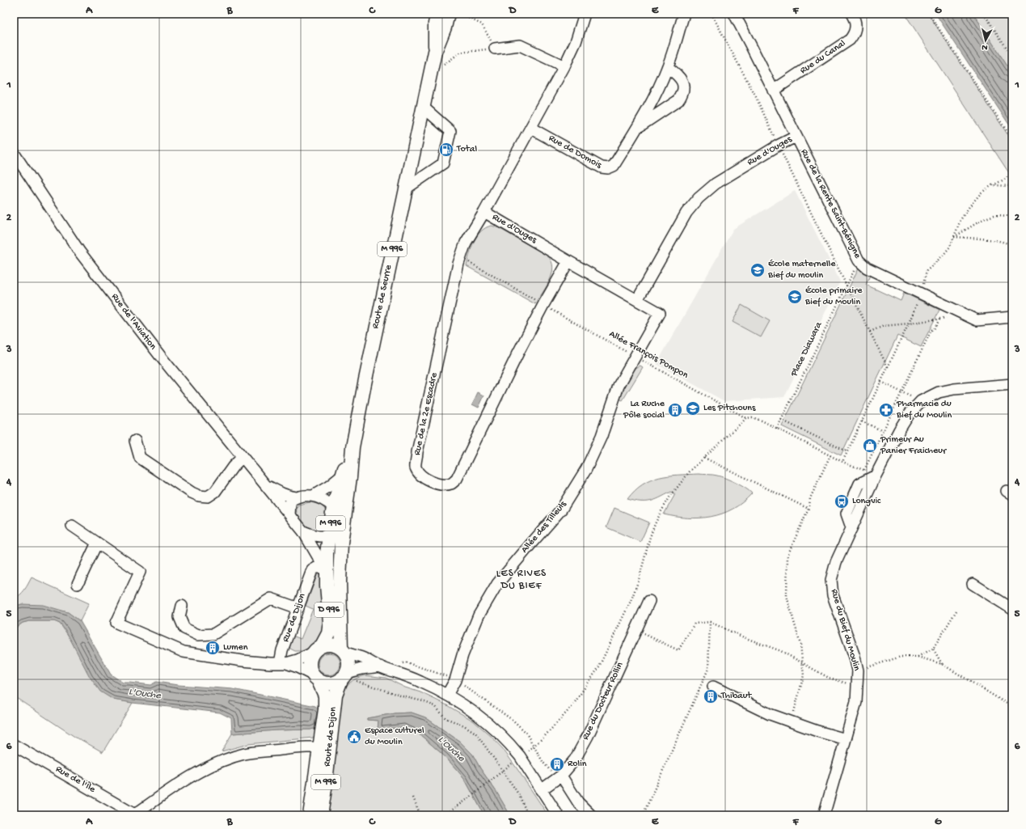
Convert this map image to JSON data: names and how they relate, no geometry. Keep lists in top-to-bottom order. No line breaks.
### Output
{"streets":{"main road":["M 996","Route de Seurre","D 996","Route de Dijon"],"street":["Rue du Canal","Rue d'Ouges","Rue de Domois","Rue de la Rente Saint-Bénigne","Rue de l'Aviation","Rue de la 2e Escadre","Allée des Tilleuls","Rue de Dijon","Rue du Bief du Moulin","Rue du Docteur Rollin","Rue de l'Île"],"path":["Place Diawara","Allée François Pompon"]},"crossings":[["Rue du Canal","Rue de la Rente Saint-Bénigne"],["Rue d'Ouges","Rue de Domois"],["Rue d'Ouges","Rue de la Rente Saint-Bénigne"],["Rue d'Ouges","Allée François Pompon"],["Rue d'Ouges","Rue de la 2e Escadre"],["Rue d'Ouges","Allée des Tilleuls"],["Rue de la Rente Saint-Bénigne","Place Diawara"],["M 996","Route de Seurre"],["M 996","D 996"],["M 996","Route de Dijon"],["Route de Seurre","Rue de l'Aviation"],["Route de Seurre","D 996"],["Route de Seurre","Rue de Dijon"],["Allée François Pompon","Rue de la 2e Escadre"],["Allée François Pompon","Allée des Tilleuls"],["D 996","Rue de Dijon"],["D 996","Route de Dijon"]],"districts":["LES RIVES DU BIEF"],"water":["L'Ouche"],"places":{"fuel station":["Total"],"school or university":["École maternelle Bief du moulin","École primaire Bief du Moulin","Les Pitchouns"],"building":["La Ruche Pôle social","Lumen","Thibaut","Rolin"],"pharmacy":["Pharmacie du Bief du Moulin"],"shop":["Primeur Au Panier Fraicheur"],"bus stop":["Longvic"],"public building":["Espace culturel du Moulin"]},"north":"bottom","grid":{"columns":["A","B","C","D","E","F","G"],"rows":["1","2","3","4","5","6"]}}
